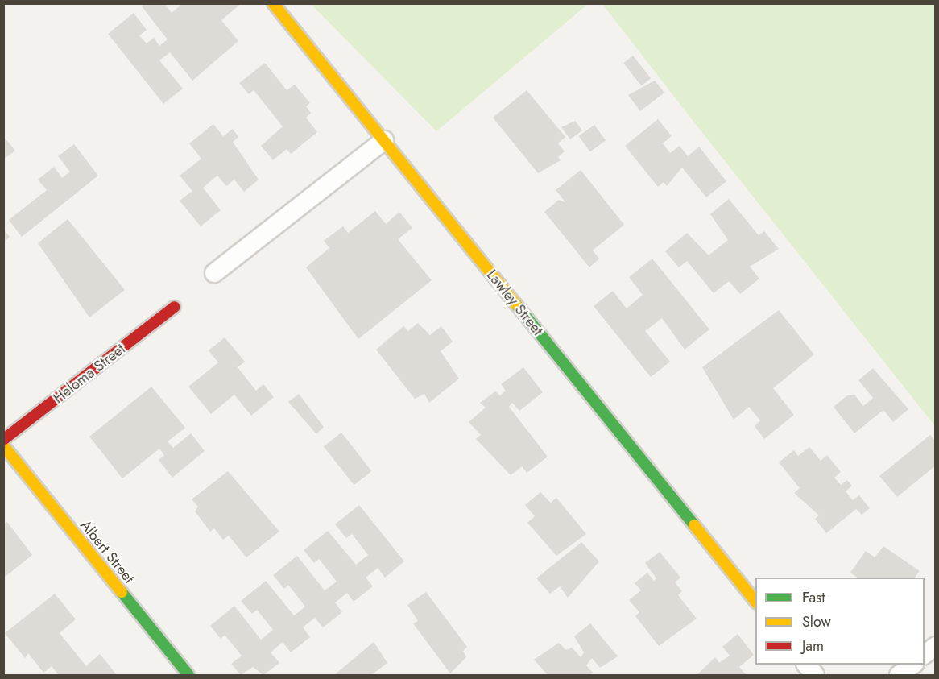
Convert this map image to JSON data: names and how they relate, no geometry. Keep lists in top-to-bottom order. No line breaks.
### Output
{"streets":{"street":["Lawley Street","Heloma Street","Albert Street"]},"legend":["Fast","Slow","Jam"]}
